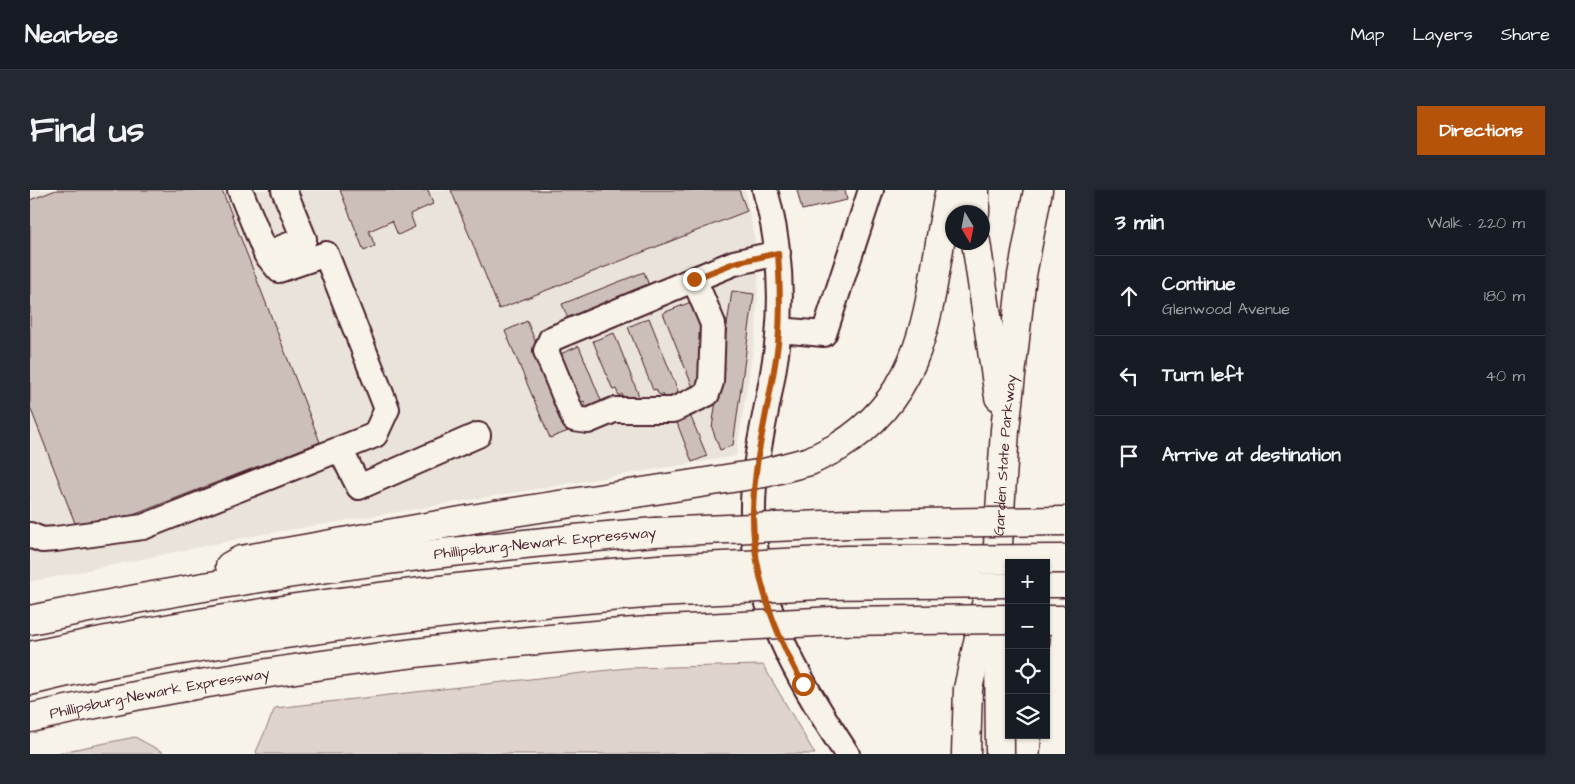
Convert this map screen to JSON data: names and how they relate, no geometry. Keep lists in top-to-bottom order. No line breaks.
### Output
{"streets":{"highway":["Garden State Parkway","Phillipsburg-Newark Expressway"]},"north":"bottom","page":{"header":"Nearbee","nav":["Map","Layers","Share"],"title":"Find us","buttons":"Directions","heading":["3 min","Walk · 220 m"],"list":[["Continue","Glenwood Avenue","180 m"],["Turn left","40 m"],"Arrive at destination"],"map_buttons":["+","−"]}}
